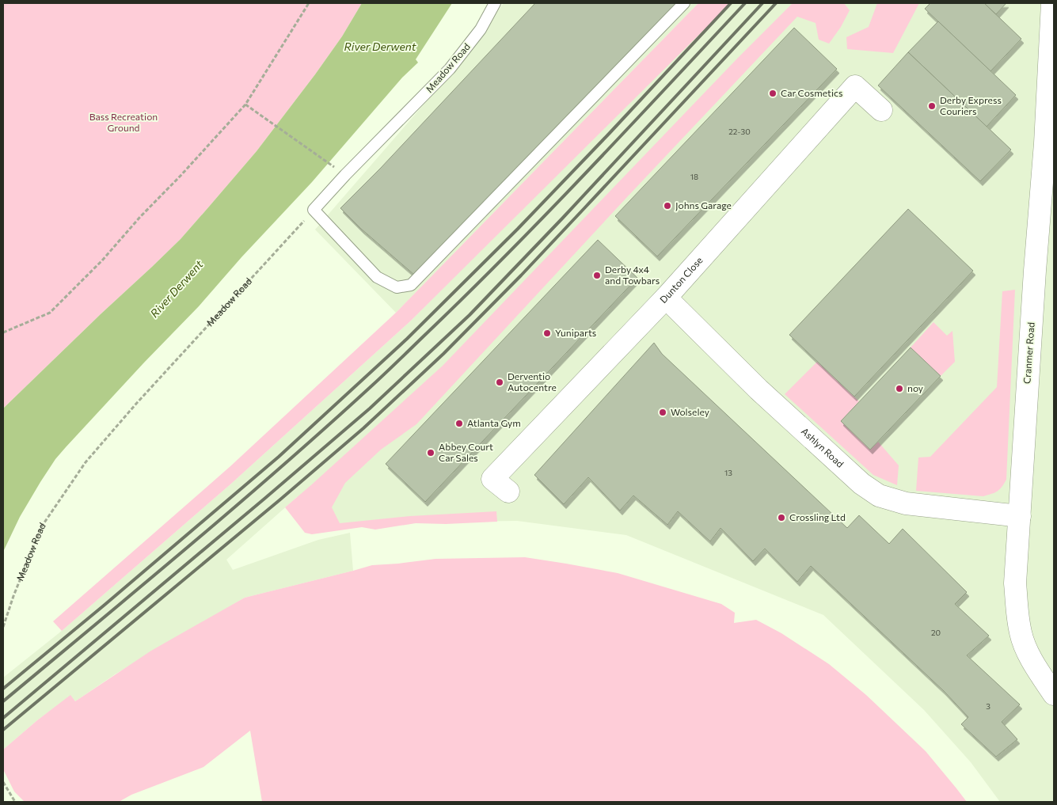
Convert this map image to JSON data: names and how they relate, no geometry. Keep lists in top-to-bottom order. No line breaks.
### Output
{"streets":{"street":["Dunton Close","Cranmer Road","Ashlyn Road"],"lane":["Meadow Road"]},"crossings":[["Dunton Close","Ashlyn Road"],["Cranmer Road","Ashlyn Road"]],"water":["River Derwent"],"parks":["Bass Recreation Ground"],"places":["Car Cosmetics","Derby Express Couriers","Johns Garage","Derby 4x4 and Towbars","Yuniparts","Derventio Autocentre","noy","Wolseley","Atlanta Gym","Abbey Court Car Sales","Crossling Ltd"],"house_numbers":["22-30","18","13","20","3"]}
